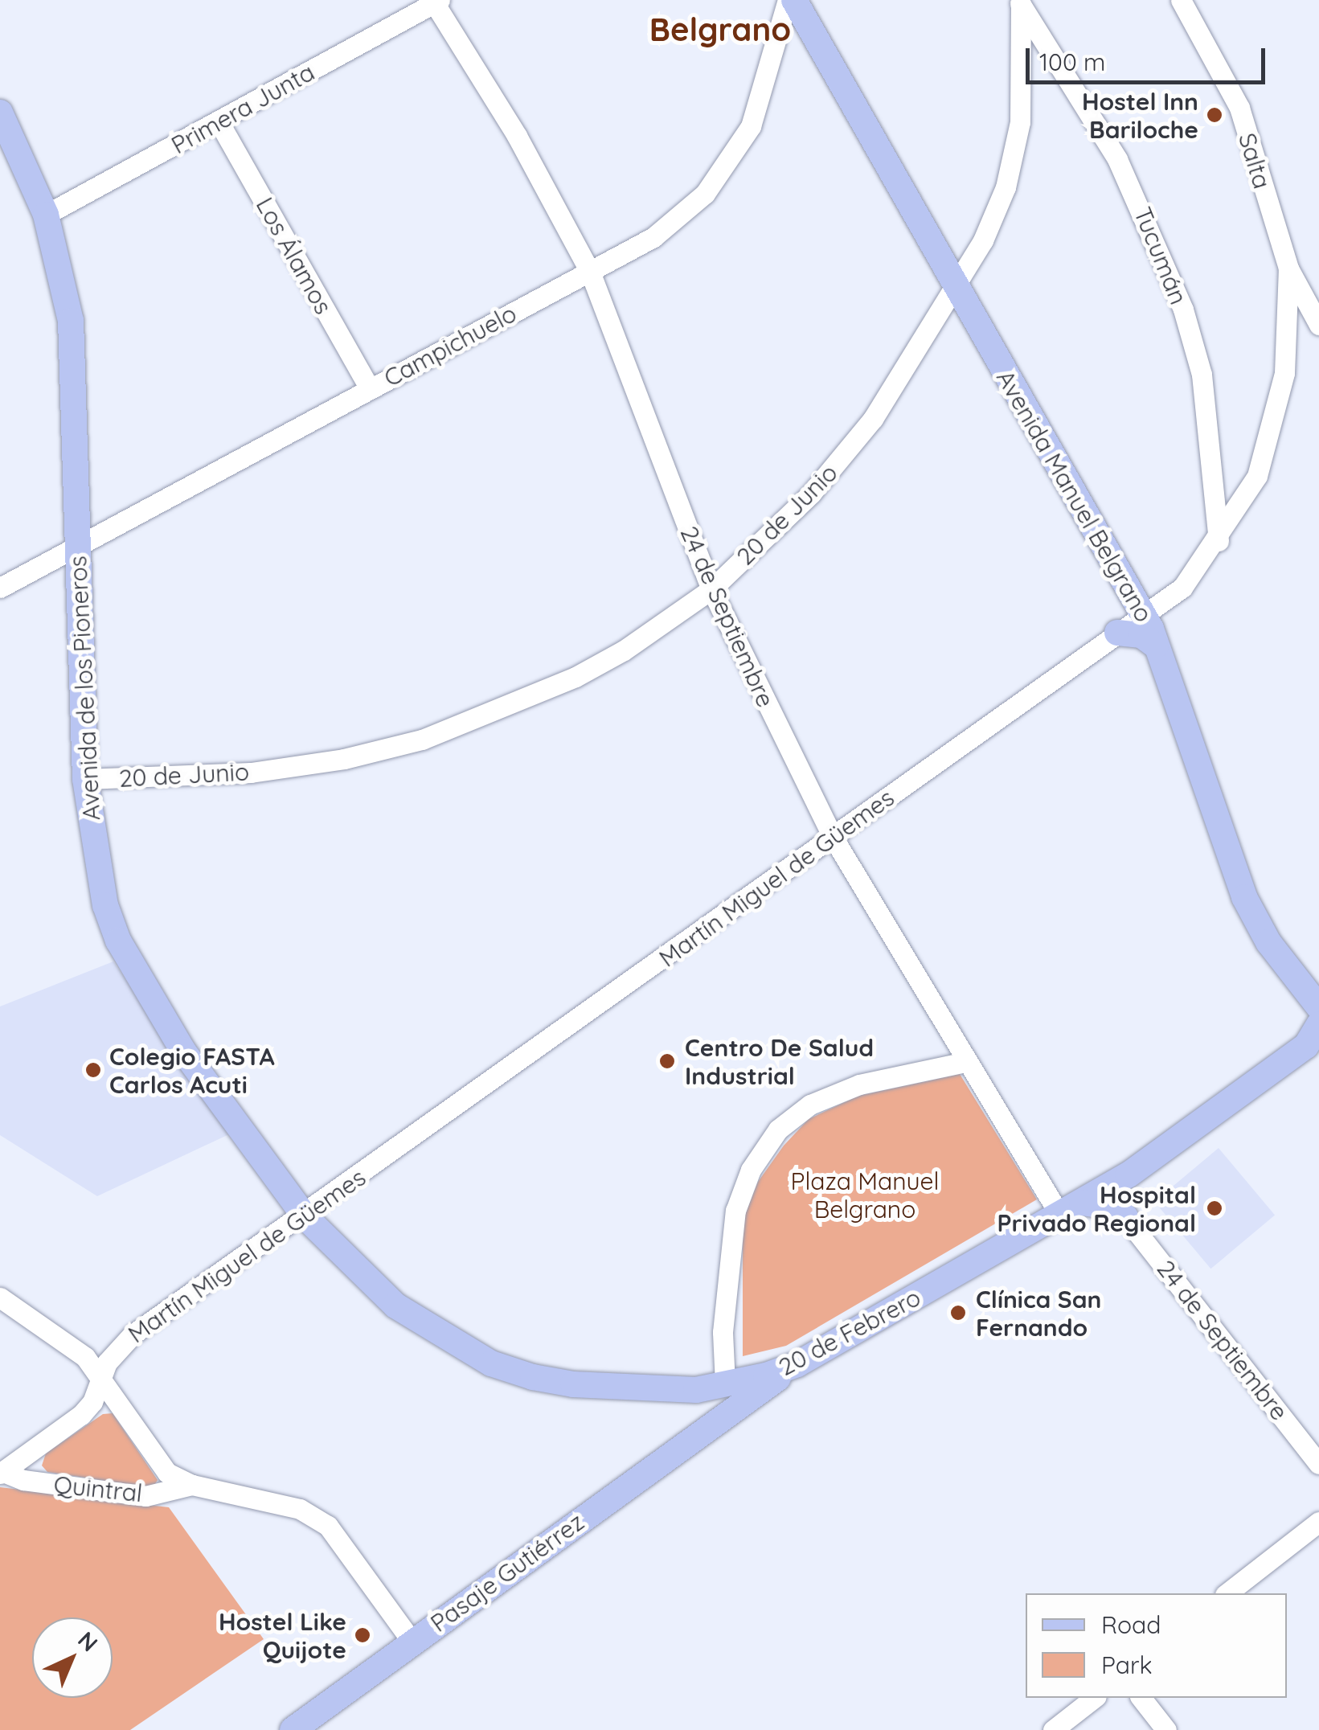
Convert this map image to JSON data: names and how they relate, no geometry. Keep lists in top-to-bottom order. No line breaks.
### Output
{"streets":{"main road":["Avenida Manuel Belgrano","Avenida de los Pioneros","20 de Febrero","Pasaje Gutiérrez"],"street":["Primera Junta","Salta","Los Álamos","Tucumán","Campichuelo","20 de Junio","24 de Septiembre","Martín Miguel de Güemes","Quintral"]},"crossings":[["Primera Junta","Los Álamos"],["Primera Junta","24 de Septiembre"],["Primera Junta","Avenida de los Pioneros"],["Salta","Martín Miguel de Güemes"],["Los Álamos","Campichuelo"],["Tucumán","20 de Junio"],["Tucumán","Martín Miguel de Güemes"],["Campichuelo","24 de Septiembre"],["Campichuelo","Avenida de los Pioneros"],["Avenida Manuel Belgrano","20 de Junio"],["Avenida Manuel Belgrano","Martín Miguel de Güemes"],["20 de Junio","24 de Septiembre"],["20 de Junio","Avenida de los Pioneros"],["24 de Septiembre","Martín Miguel de Güemes"],["24 de Septiembre","20 de Febrero"],["Avenida de los Pioneros","Martín Miguel de Güemes"],["Avenida de los Pioneros","20 de Febrero"],["Martín Miguel de Güemes","20 de Febrero"],["Martín Miguel de Güemes","Quintral"],["20 de Febrero","Pasaje Gutiérrez"]],"districts":["Belgrano"],"parks":["Plaza Manuel Belgrano"],"places":["Hostel Inn Bariloche","Centro De Salud Industrial","Colegio FASTA Carlos Acuti","Hospital Privado Regional","Clínica San Fernando","Hostel Like Quijote"],"legend":["Road","Park"],"scale_bar":"100 m","north":"top right"}
